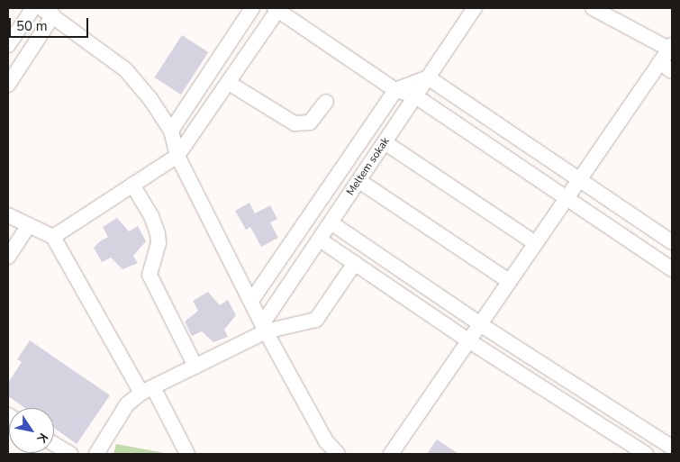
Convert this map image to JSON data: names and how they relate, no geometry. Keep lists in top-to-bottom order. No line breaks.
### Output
{"streets":{"street":["Meltem sokak"]},"scale_bar":"50 m","north":"bottom right"}
